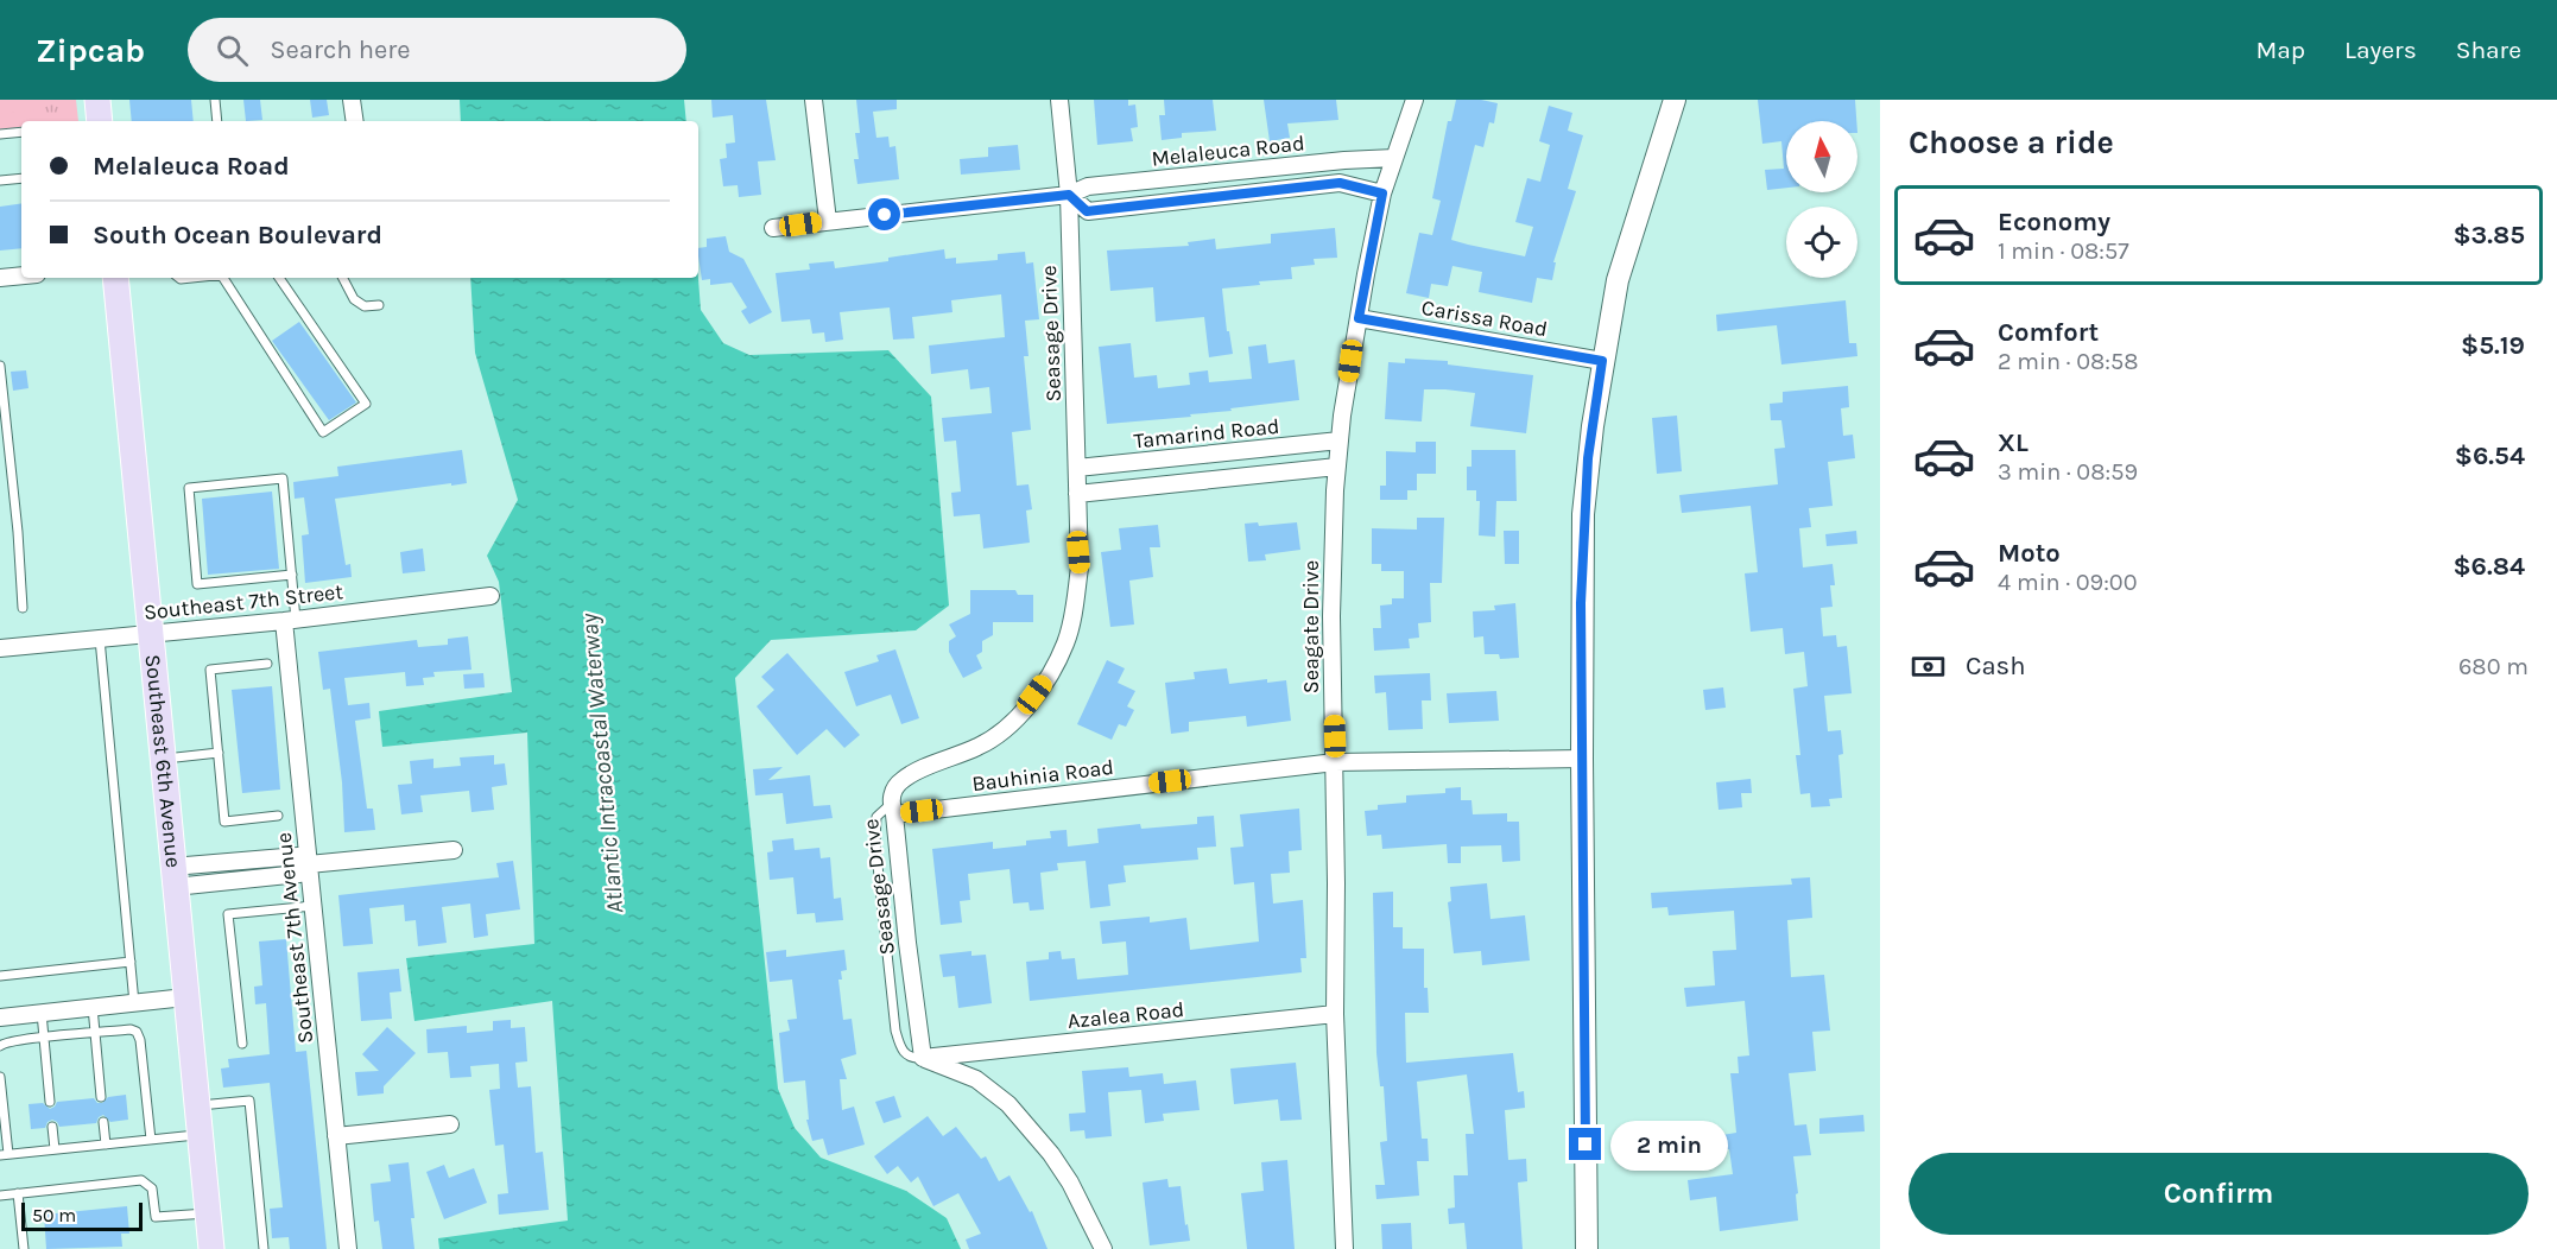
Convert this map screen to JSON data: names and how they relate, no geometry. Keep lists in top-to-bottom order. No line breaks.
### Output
{"streets":{"main road":["Southeast 6th Avenue"],"street":["Melaleuca Road","Carissa Road","Seasage Drive","Tamarind Road","Southeast 7th Street","Seagate Drive","Bauhinia Road","Southeast 7th Avenue","Azalea Road"]},"crossings":[["Melaleuca Road","Seasage Drive"],["Melaleuca Road","Seagate Drive"],["Carissa Road","Seagate Drive"],["Seasage Drive","Tamarind Road"],["Seasage Drive","Bauhinia Road"],["Seasage Drive","Azalea Road"],["Tamarind Road","Seagate Drive"],["Southeast 7th Street","Southeast 6th Avenue"],["Southeast 7th Street","Southeast 7th Avenue"],["Seagate Drive","Bauhinia Road"],["Seagate Drive","Azalea Road"]],"water":["Atlantic Intracoastal Waterway"],"scale_bar":"50 m","north":"top","page":{"header":"Zipcab","search":"Search here","nav":["Map","Layers","Share"],"heading":"Choose a ride","banner":["Melaleuca Road","South Ocean Boulevard"],"list":[{"name":"Economy","note":"1 min · 08:57","value":"$3.85"},{"name":"Comfort","note":"2 min · 08:58","value":"$5.19"},{"name":"XL","note":"3 min · 08:59","value":"$6.54"},{"name":"Moto","note":"4 min · 09:00","value":"$6.84"}],"pay":["Cash","680 m"],"bubble":"2 min","buttons":"Confirm","scale":"50 m"}}
